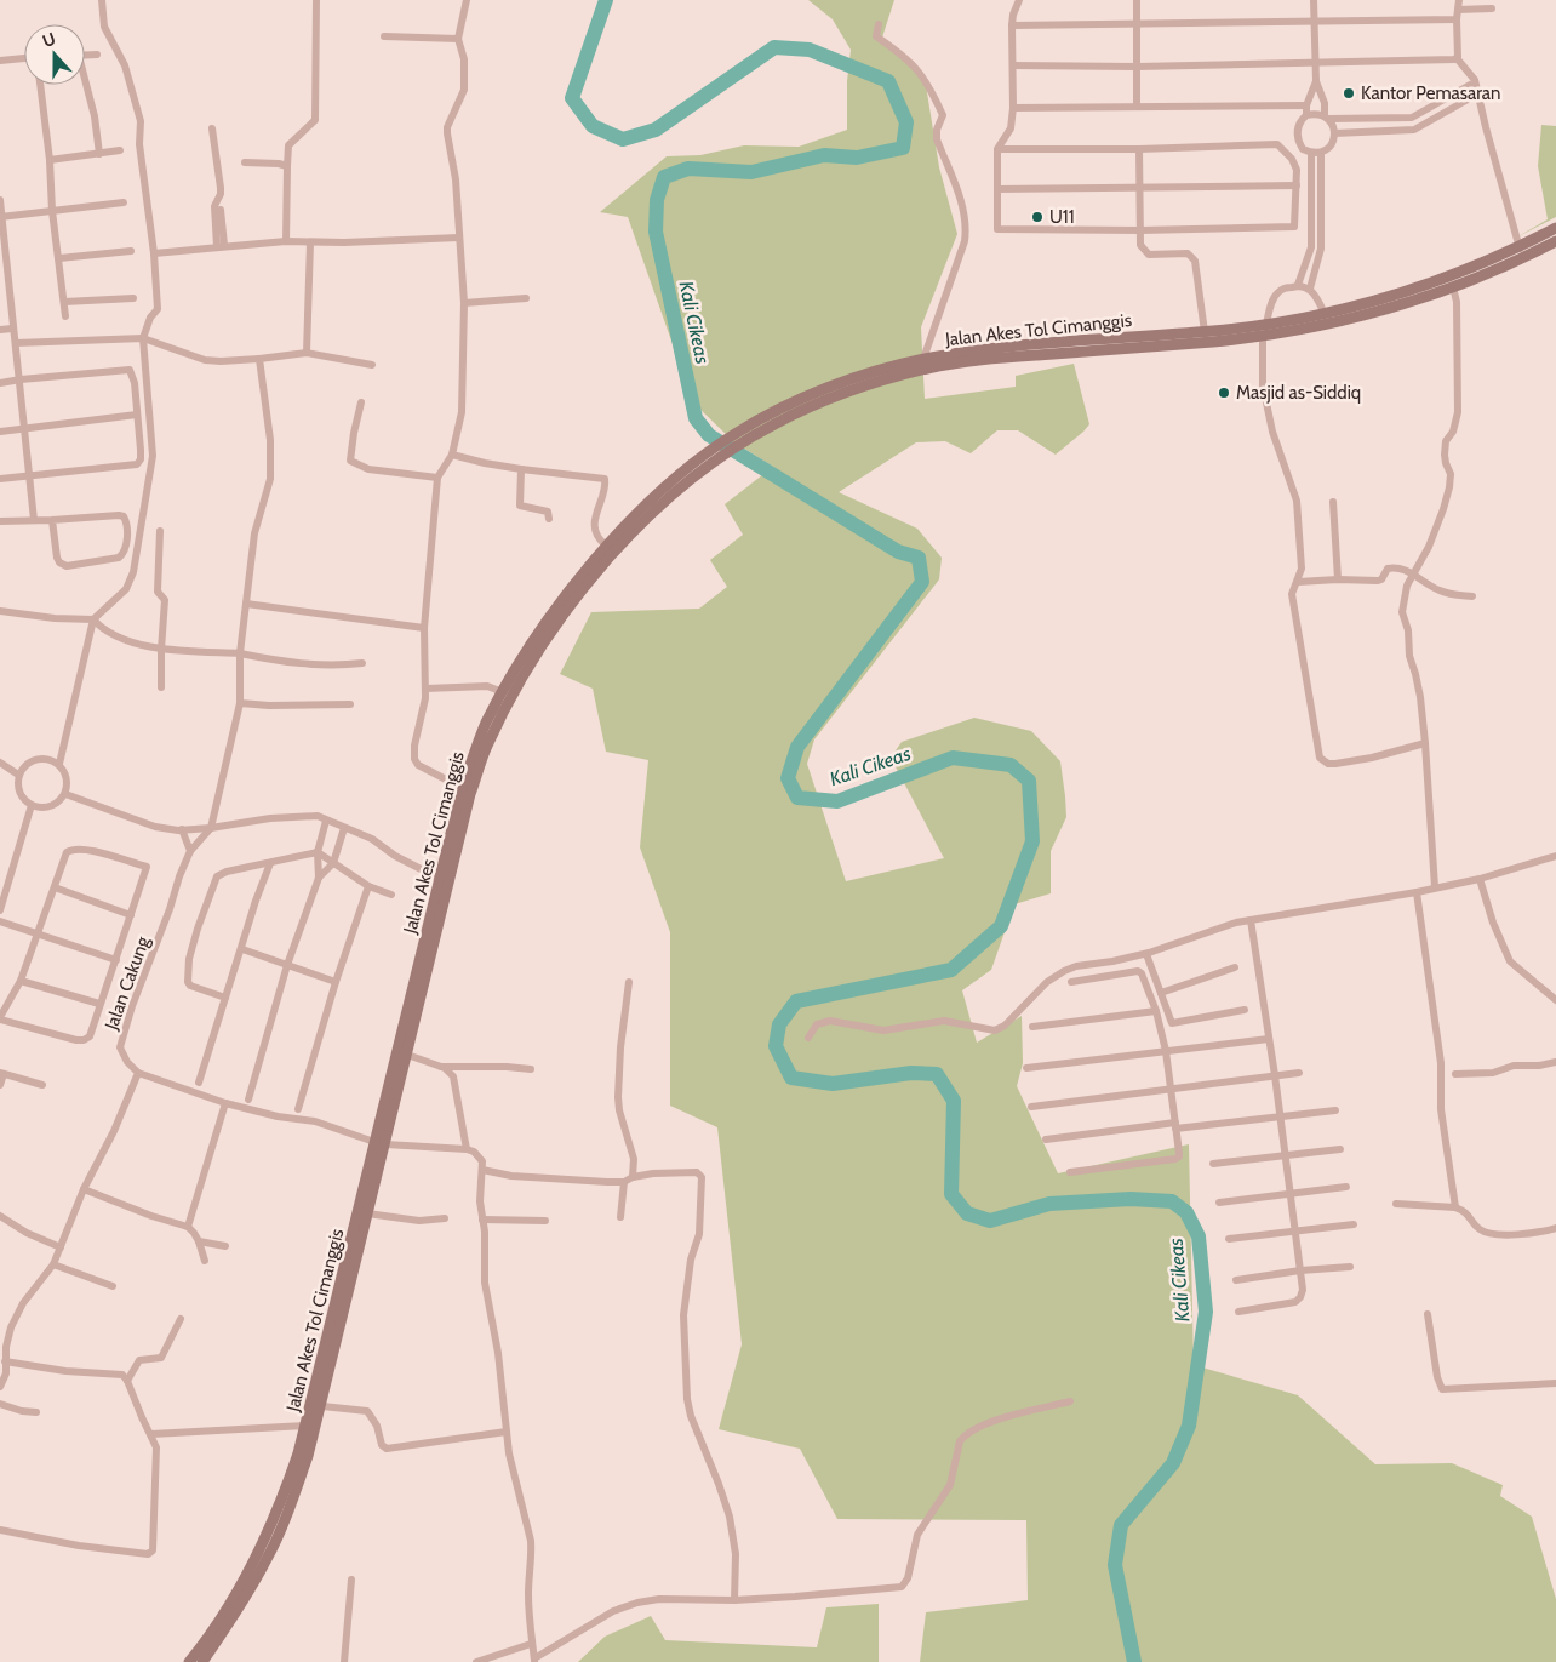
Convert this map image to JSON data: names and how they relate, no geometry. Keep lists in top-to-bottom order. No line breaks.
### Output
{"streets":{"main road":["Jalan Akes Tol Cimanggis"],"street":["Jalan Cakung"]},"water":["Kali Cikeas"],"places":["Kantor Pemasaran","U11","Masjid as-Siddiq"],"north":"top"}
